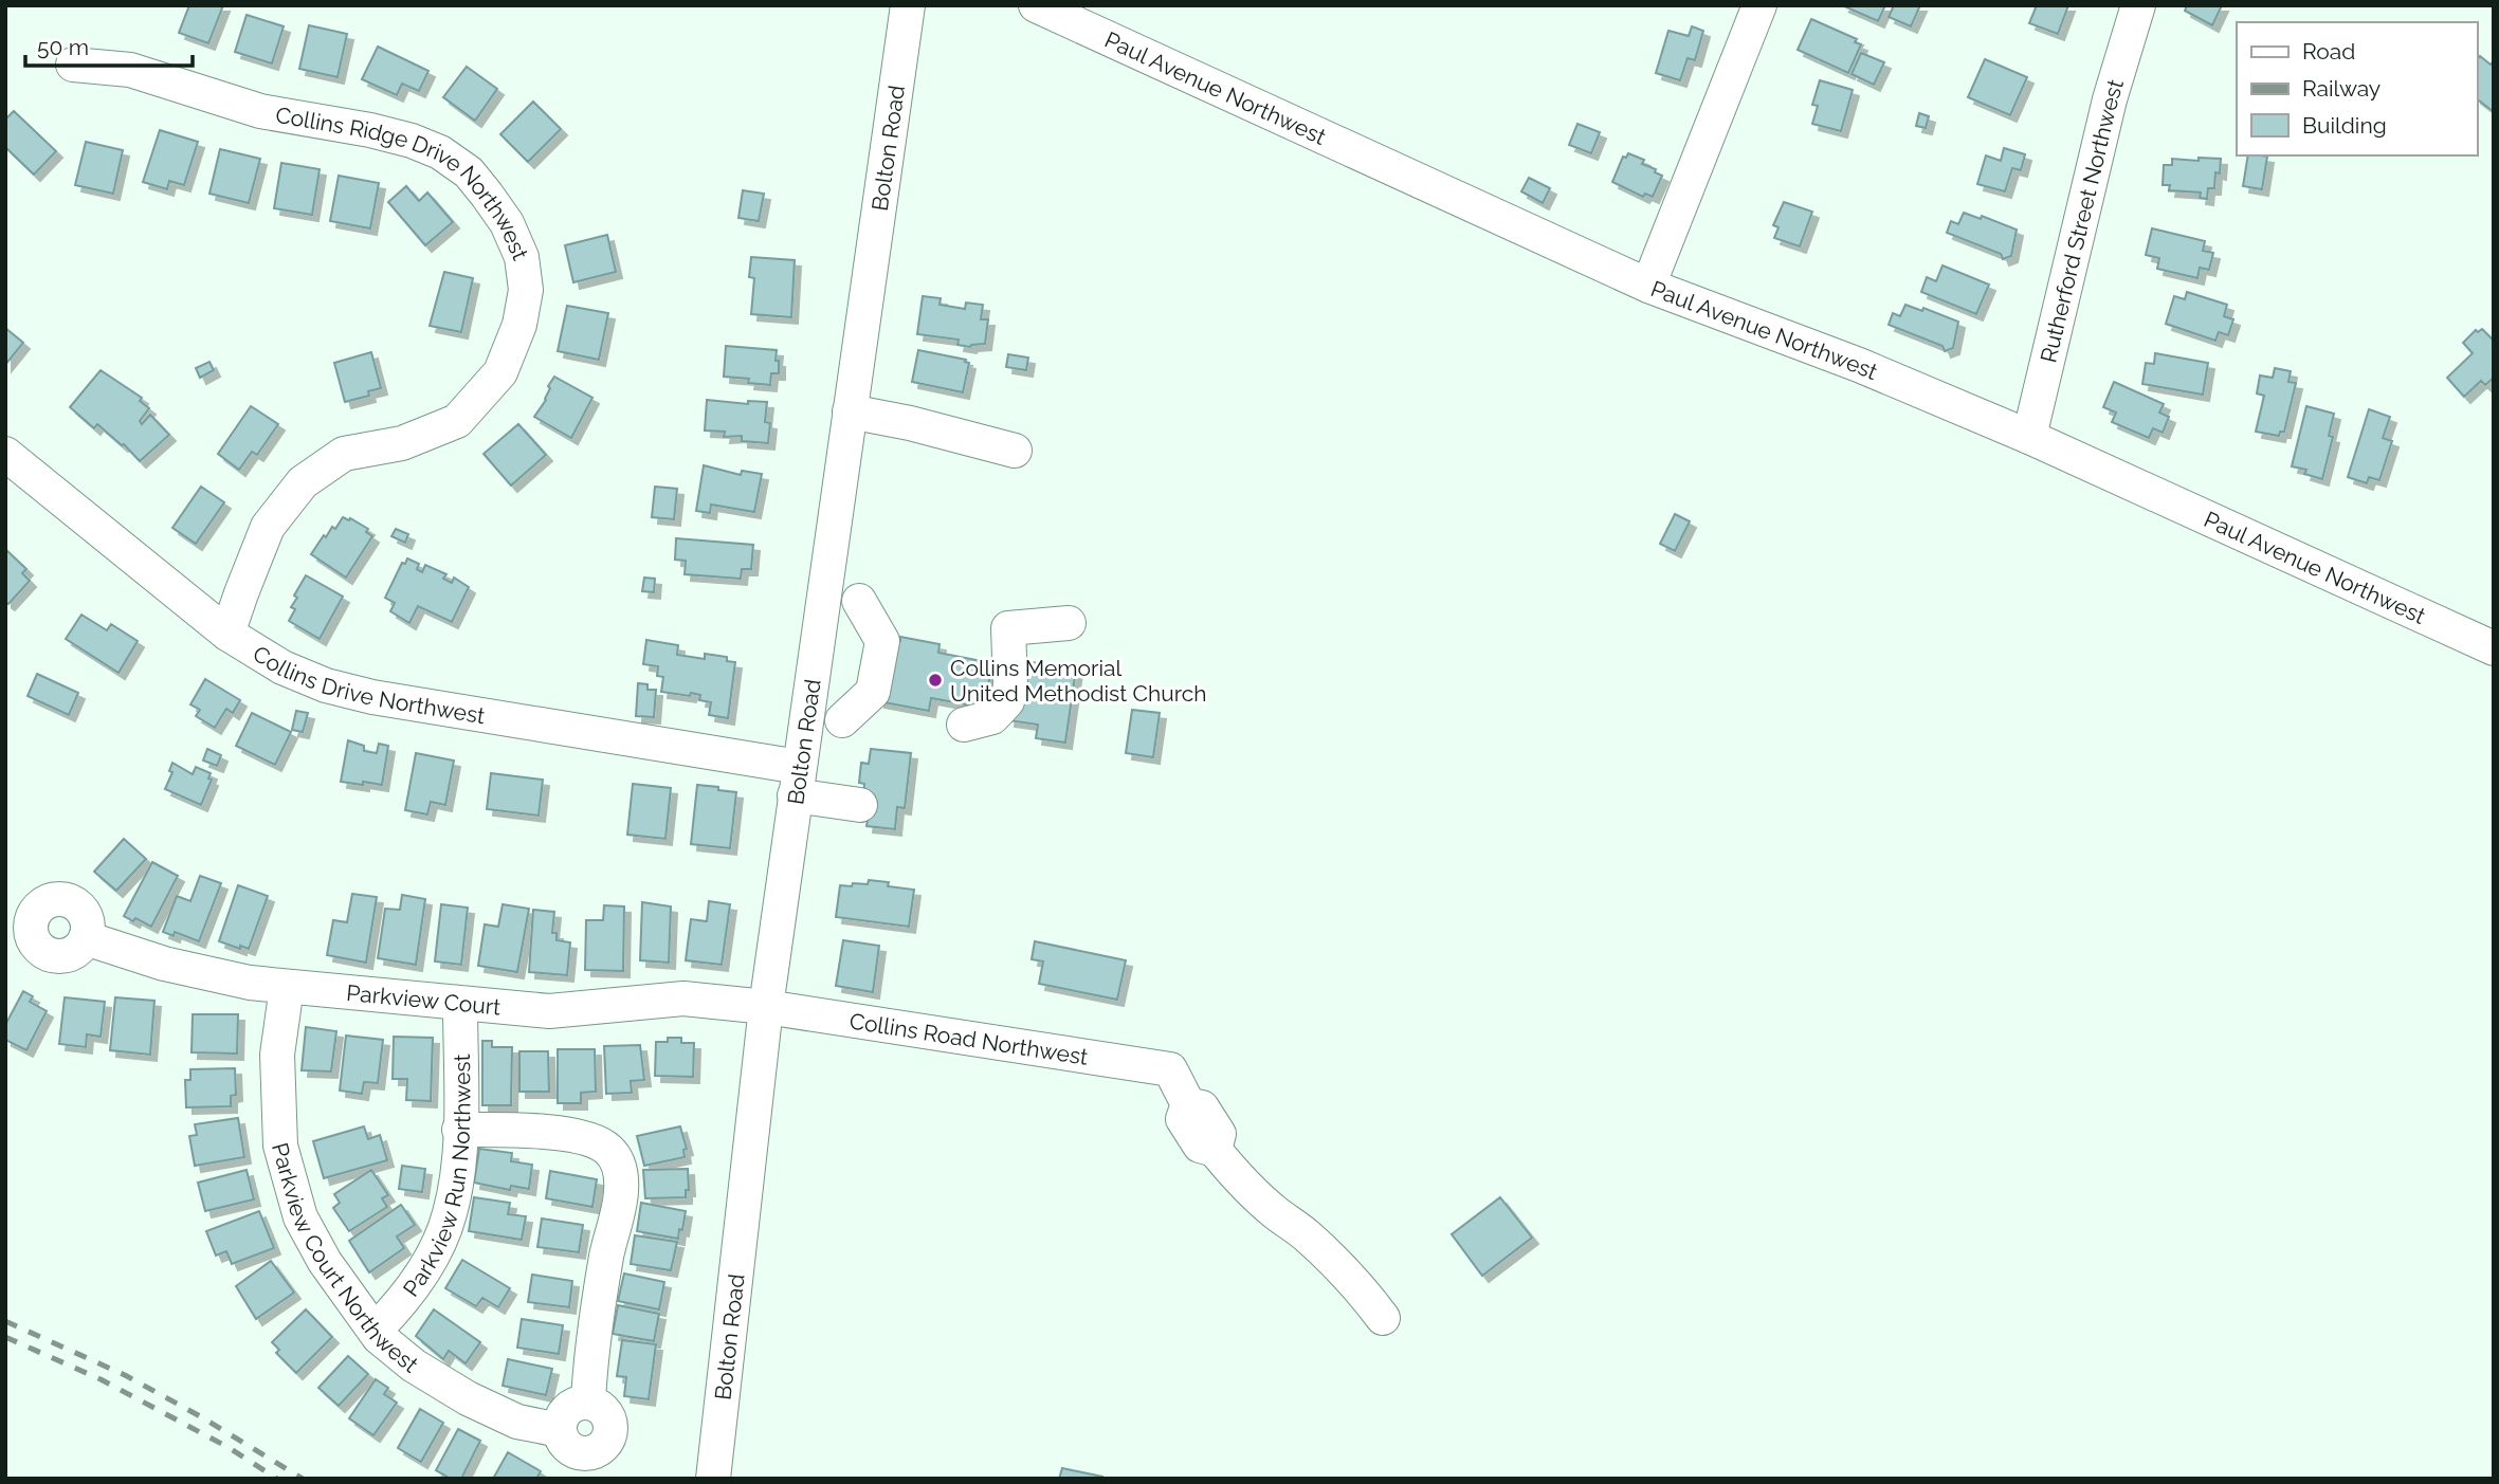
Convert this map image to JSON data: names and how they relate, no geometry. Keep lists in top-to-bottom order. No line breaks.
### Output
{"streets":{"street":["Paul Avenue Northwest","Bolton Road","Collins Ridge Drive Northwest","Rutherford Street Northwest","Collins Drive Northwest","Parkview Court","Collins Road Northwest","Parkview Run Northwest","Parkview Court Northwest"]},"crossings":[["Paul Avenue Northwest","Rutherford Street Northwest"],["Bolton Road","Collins Drive Northwest"],["Bolton Road","Parkview Court"],["Bolton Road","Collins Road Northwest"],["Collins Ridge Drive Northwest","Collins Drive Northwest"],["Parkview Court","Collins Road Northwest"],["Parkview Court","Parkview Run Northwest"],["Parkview Court","Parkview Court Northwest"],["Parkview Run Northwest","Parkview Court Northwest"]],"places":["Collins Memorial United Methodist Church"],"legend":["Road","Railway","Building"],"scale_bar":"50 m"}
